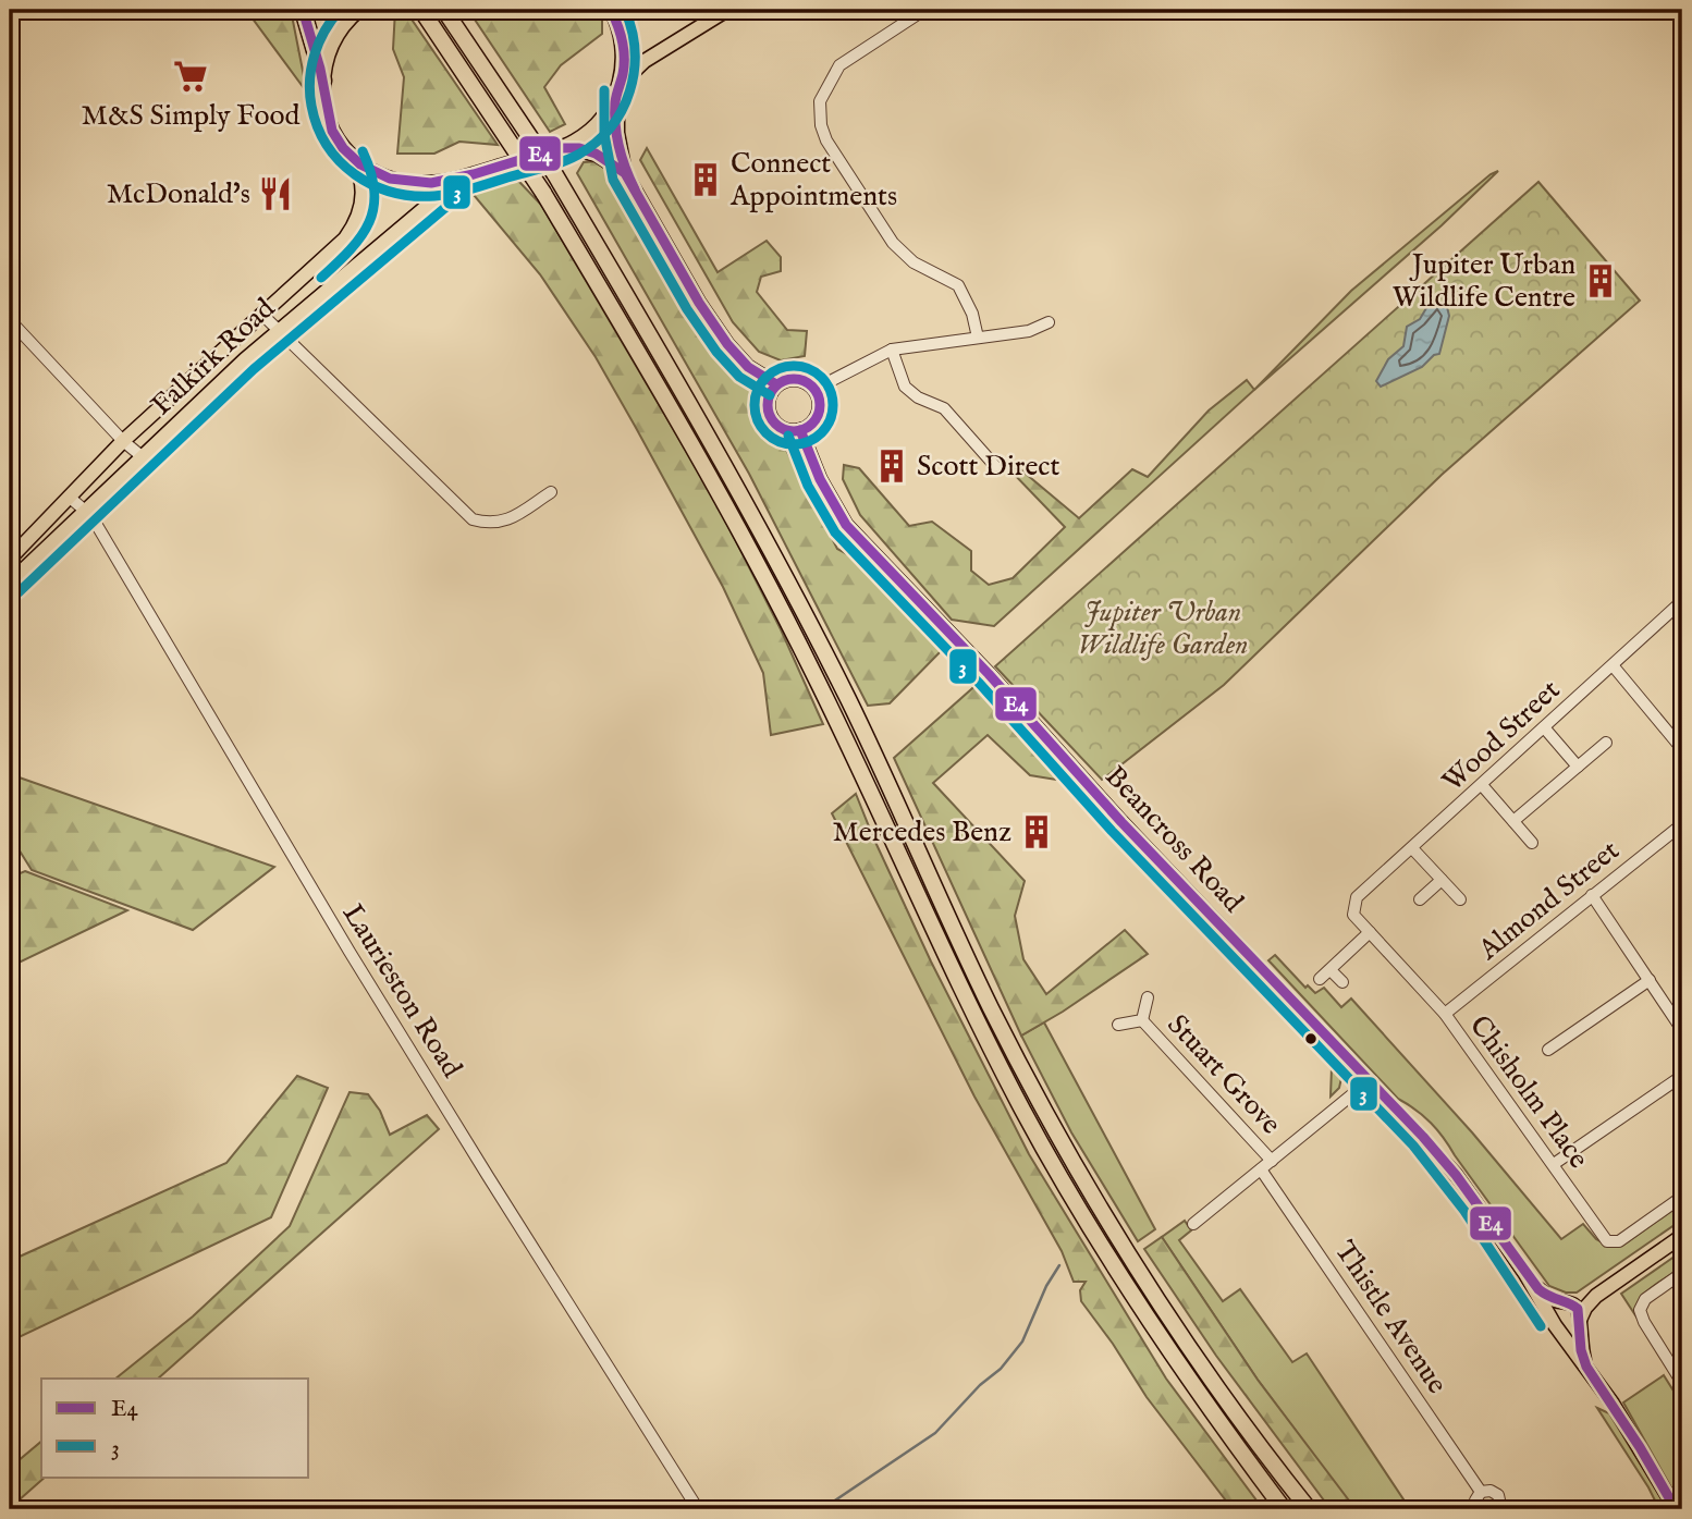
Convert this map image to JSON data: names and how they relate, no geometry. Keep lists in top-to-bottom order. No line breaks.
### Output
{"streets":{"main road":["Falkirk Road","Beancross Road"],"street":["Wood Street","Almond Street","Laurieston Road","Stuart Grove","Chisholm Place","Thistle Avenue"]},"crossings":[["Falkirk Road","Laurieston Road"],["Wood Street","Chisholm Place"],["Almond Street","Chisholm Place"]],"parks":["Jupiter Urban Wildlife Garden"],"places":{"supermarket":["M&S Simply Food"],"building":["Connect Appointments","Jupiter Urban Wildlife Centre","Scott Direct","Mercedes Benz"],"restaurant":["McDonald's"]},"lines":["transit line E4","transit line 3"],"legend":["E4","3"]}
